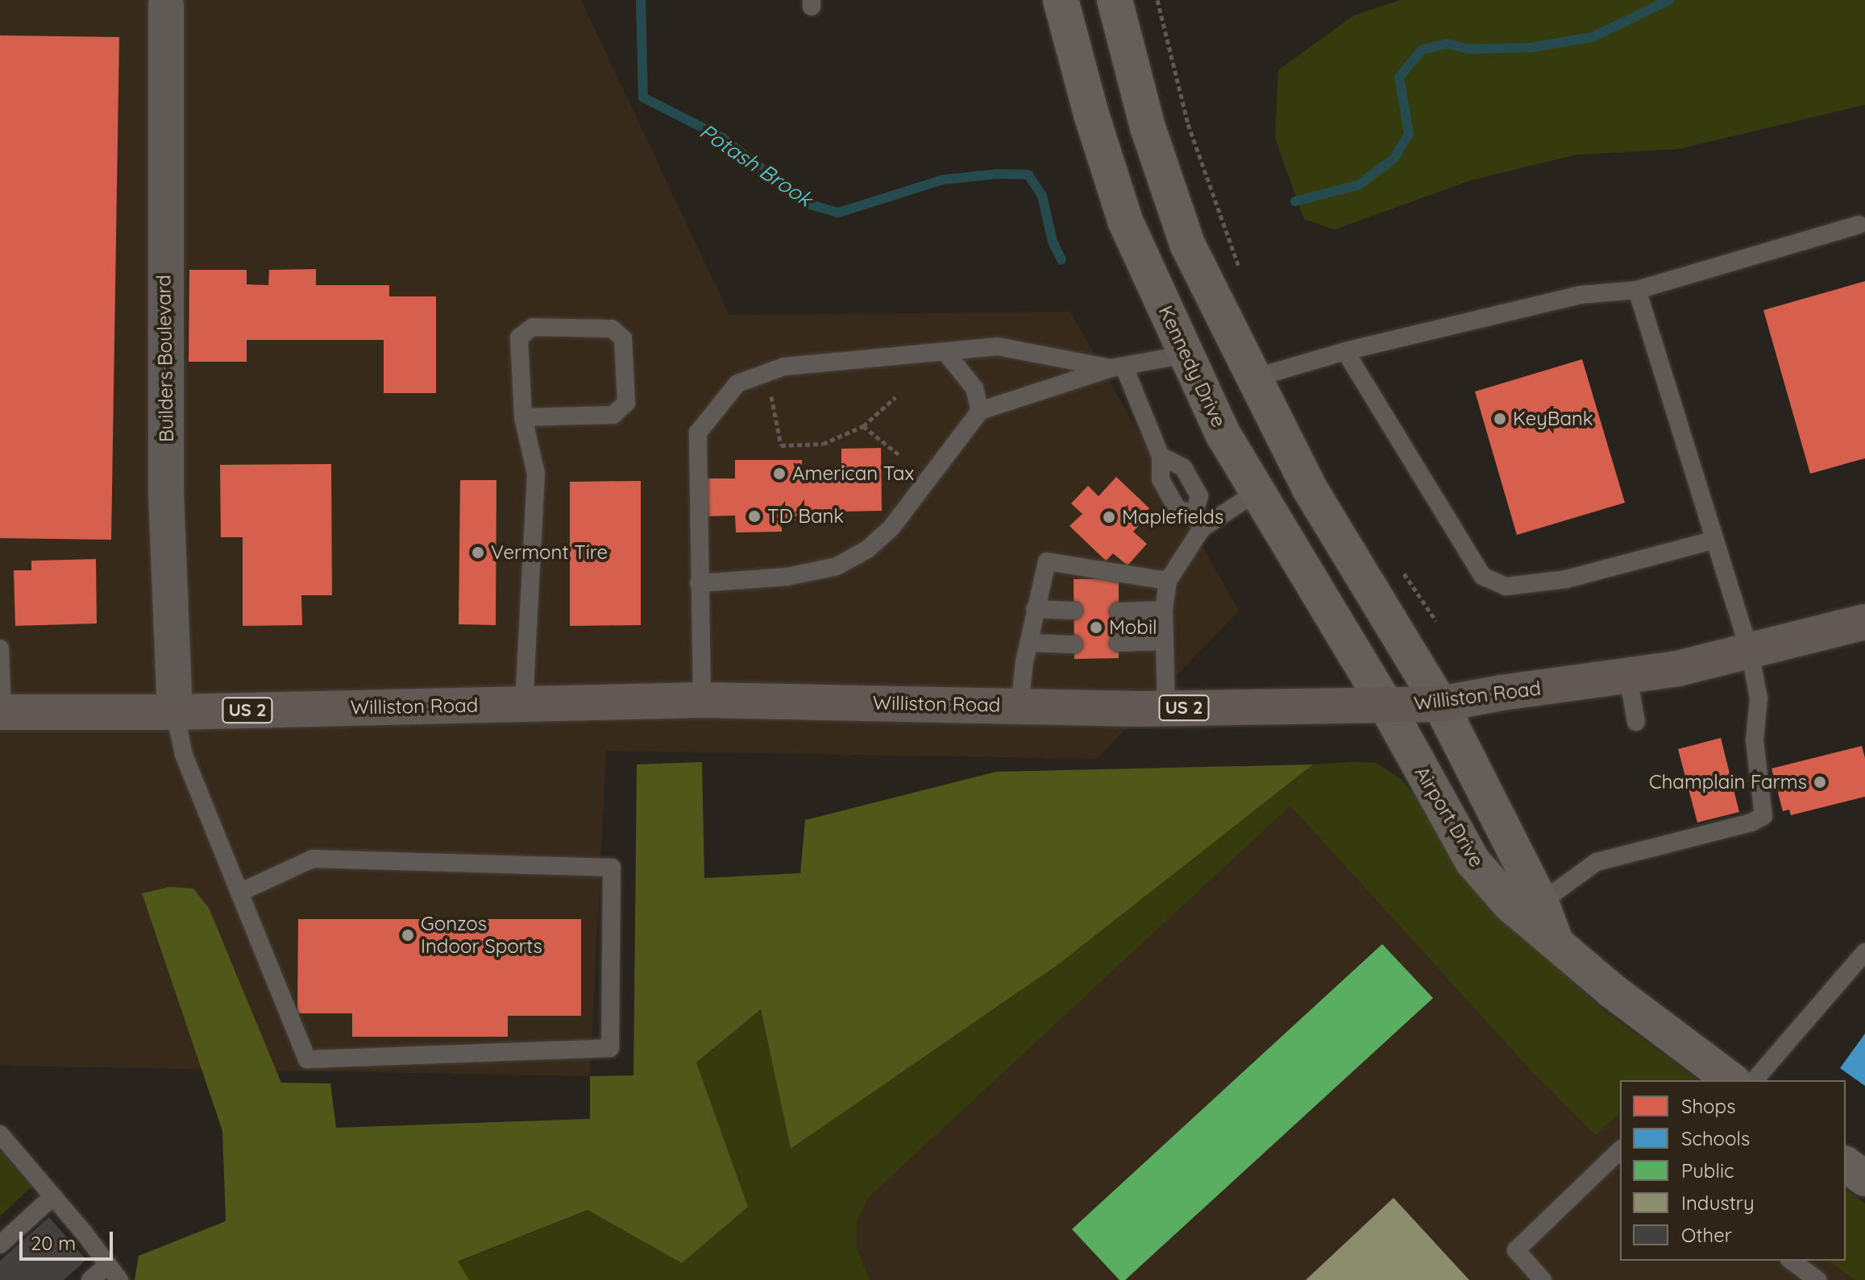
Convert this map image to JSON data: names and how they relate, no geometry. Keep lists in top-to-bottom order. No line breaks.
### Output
{"streets":{"main road":["Kennedy Drive","Williston Road","US 2","Airport Drive"],"street":["Builders Boulevard"]},"crossings":[["Builders Boulevard","Williston Road"],["Kennedy Drive","Williston Road"],["Kennedy Drive","Airport Drive"],["Williston Road","Airport Drive"]],"water":["Potash Brook"],"places":["KeyBank","American Tax","TD Bank","Maplefields","Vermont Tire","Mobil","Champlain Farms","Gonzos Indoor Sports"],"legend":["Shops","Schools","Public","Industry","Other"],"scale_bar":"20 m"}
